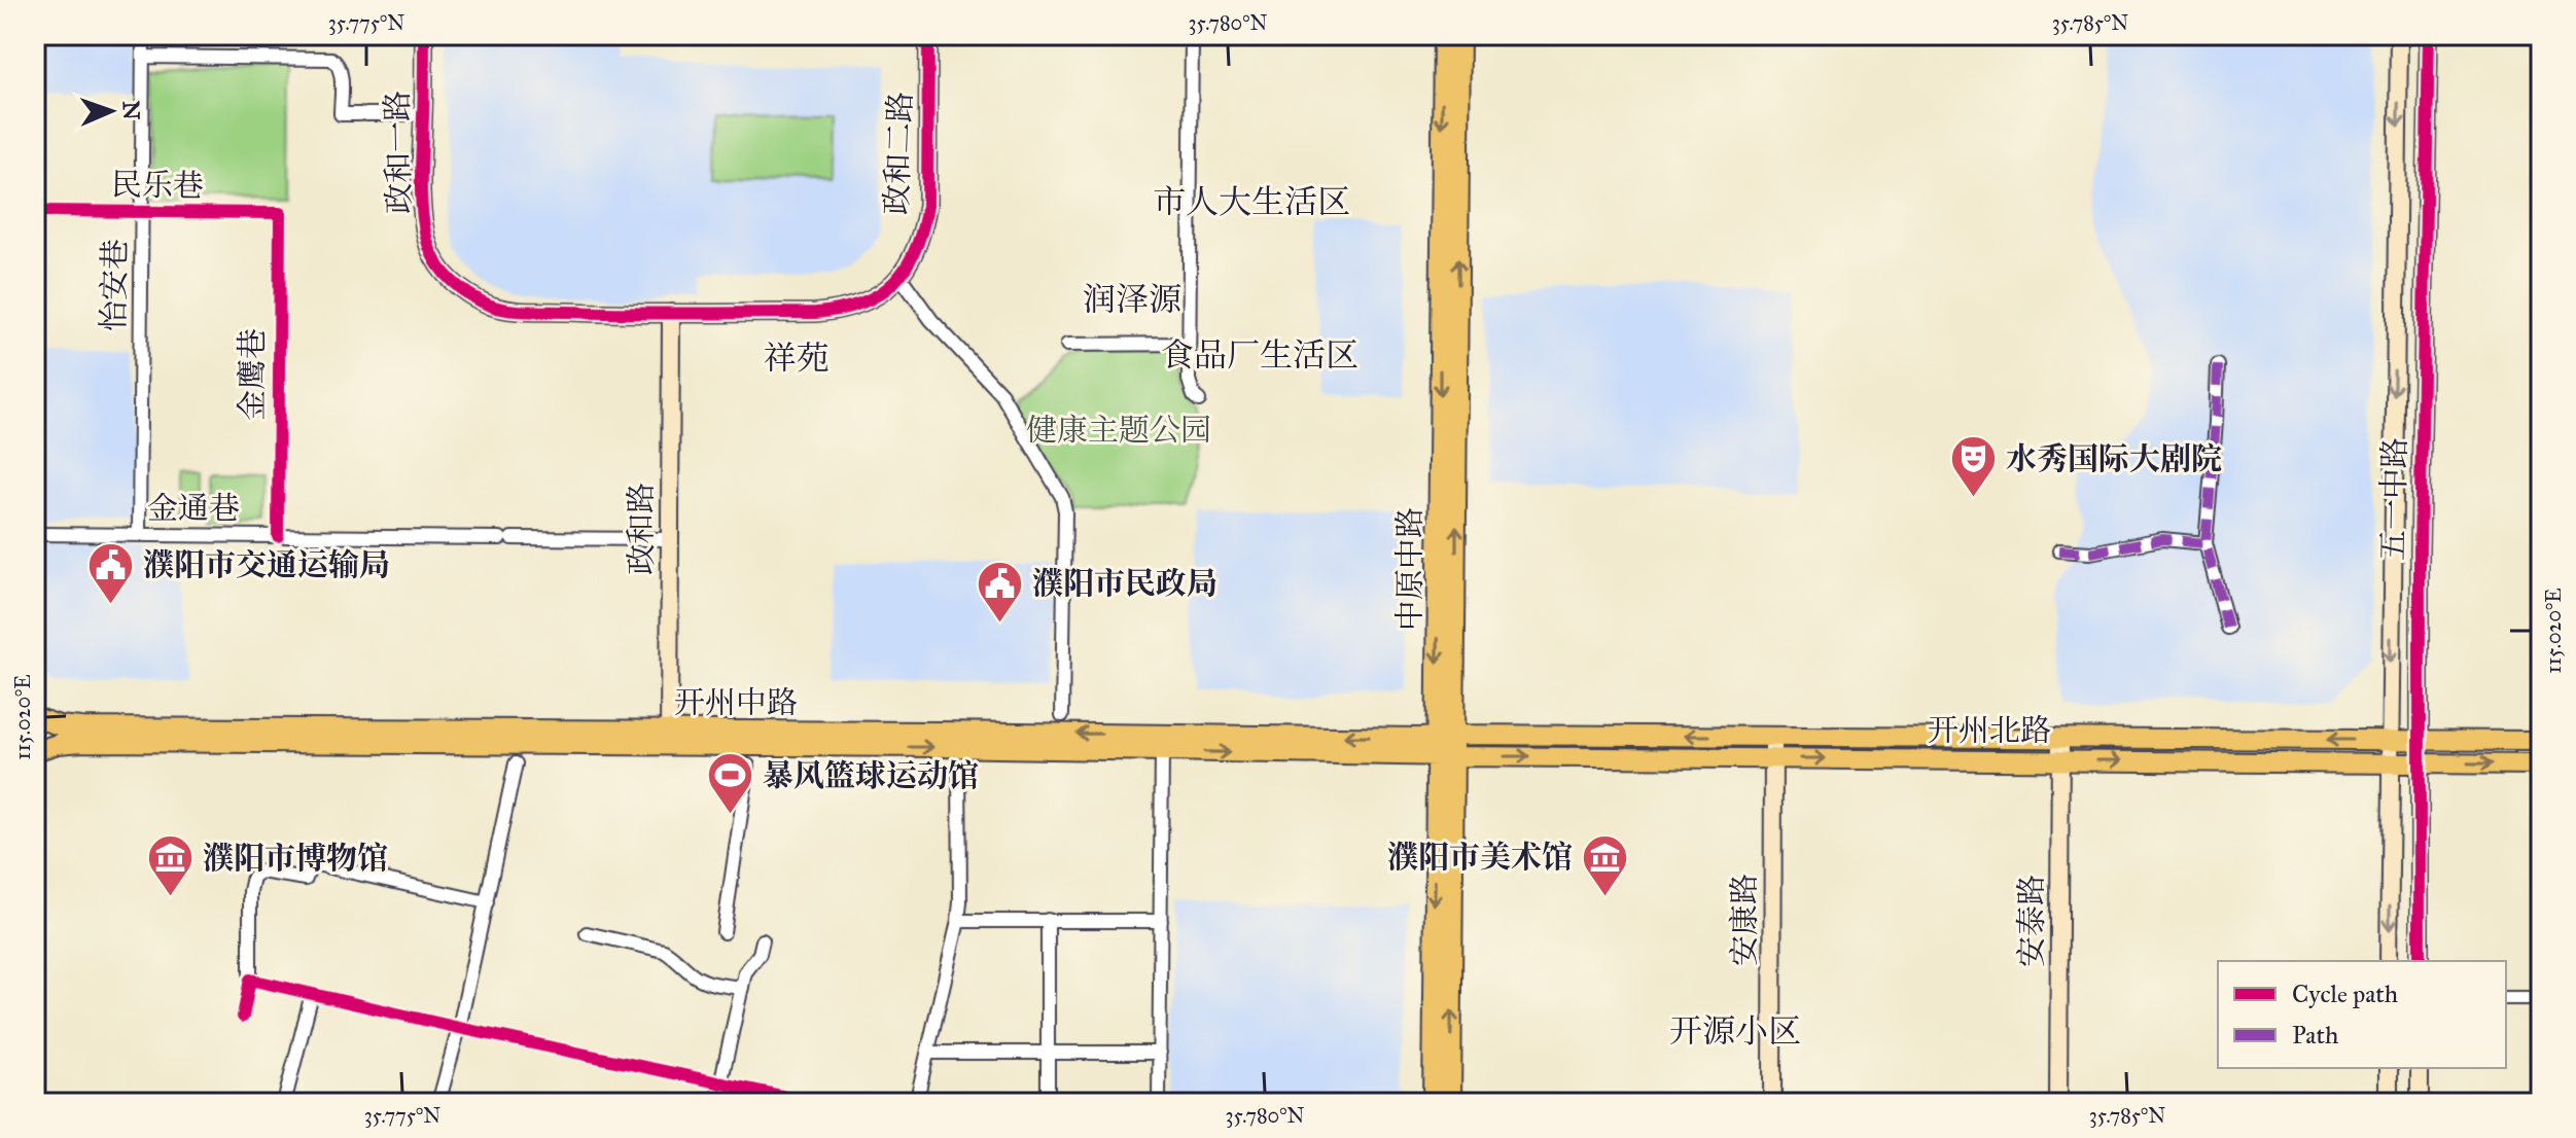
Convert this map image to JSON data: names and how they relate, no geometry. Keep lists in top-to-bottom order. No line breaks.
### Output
{"streets":{"main road":["中原中路","开州中路","开州北路"],"street":["政和一路","政和二路","民乐巷","怡安巷","金鹰巷","五一中路","金通巷","政和路","安康路","安泰路"]},"crossings":[["政和一路","政和二路"],["政和一路","政和路"],["政和二路","政和路"],["民乐巷","怡安巷"],["民乐巷","金鹰巷"],["怡安巷","金通巷"],["金鹰巷","金通巷"],["五一中路","开州北路"],["金通巷","政和路"],["政和路","开州中路"],["中原中路","开州中路"],["中原中路","开州北路"],["开州中路","开州北路"],["开州北路","安康路"],["开州北路","安泰路"]],"districts":["市人大生活区","润泽源","食品厂生活区","祥苑","开源小区"],"parks":["健康主题公园"],"places":{"theatre":["水秀国际大剧院"],"public building":["濮阳市交通运输局","濮阳市民政局"],"sports":["暴风篮球运动馆"],"museum":["濮阳市美术馆","濮阳市博物馆"]},"legend":["Cycle path","Path"],"north":"right","coordinates":["35.775°N","35.780°N","35.785°N","115.020°E"]}
